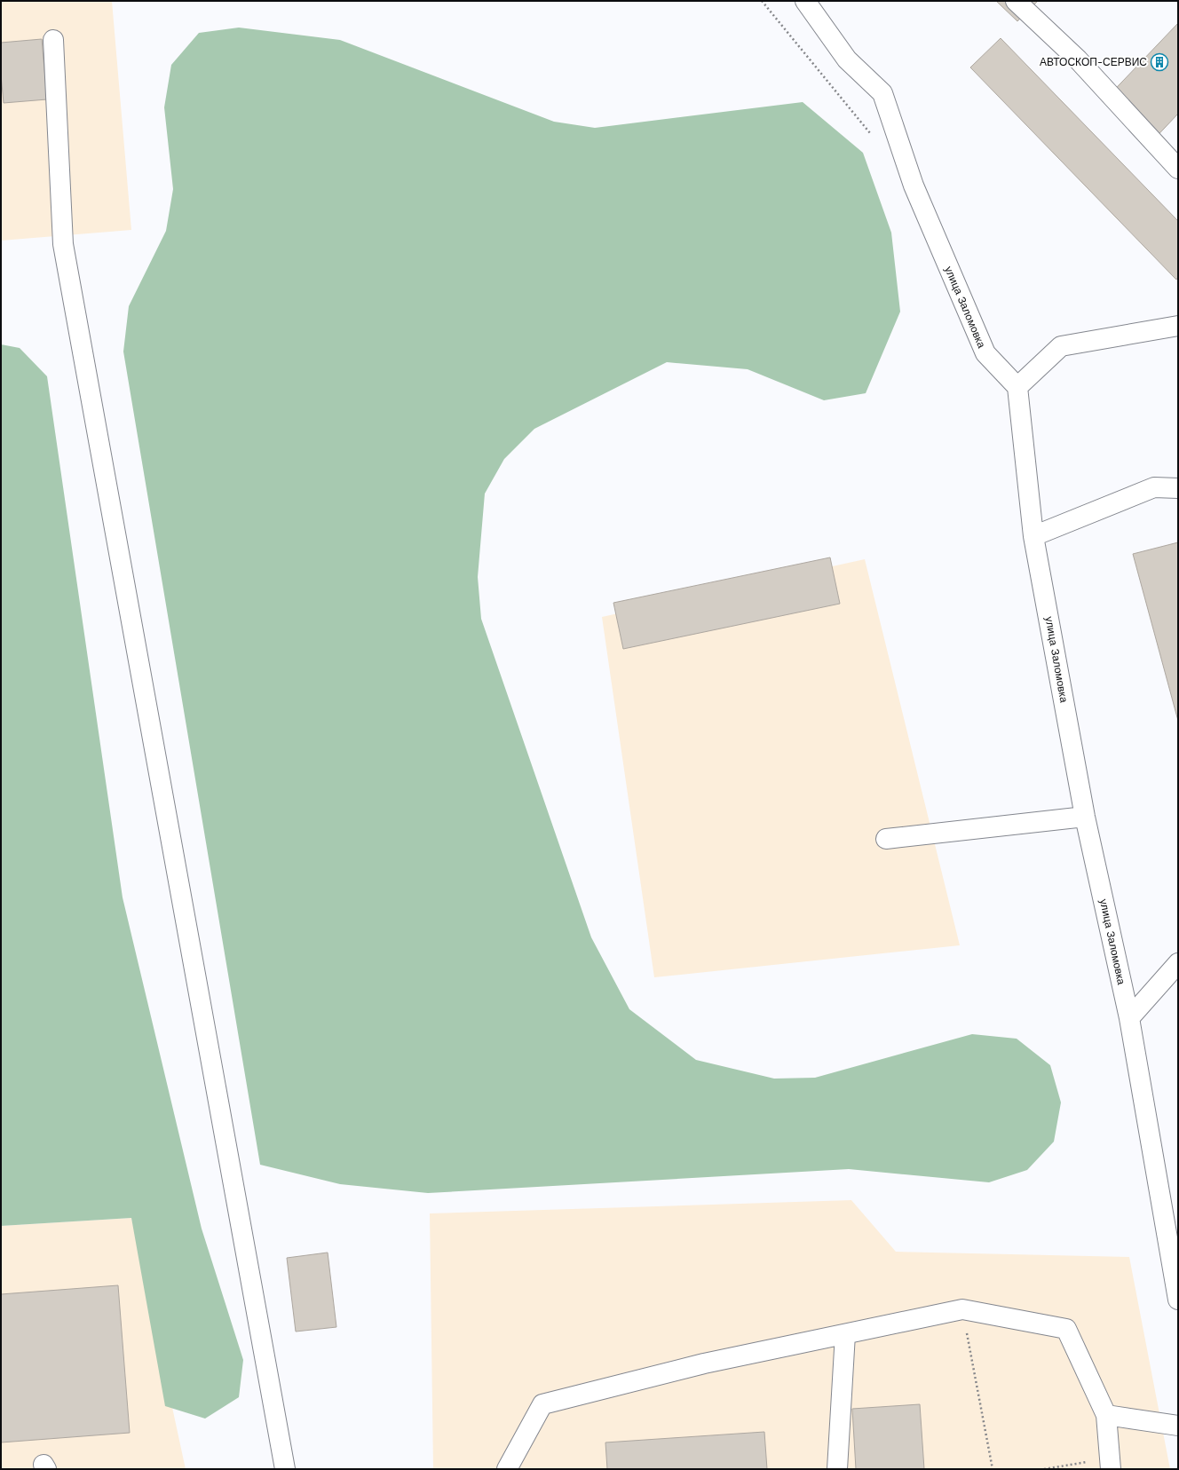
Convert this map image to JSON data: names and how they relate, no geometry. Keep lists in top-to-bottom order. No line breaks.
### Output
{"streets":{"street":["улица Заломовка"]},"places":{"building":["АВТОСКОП-СЕРВИС"]}}
